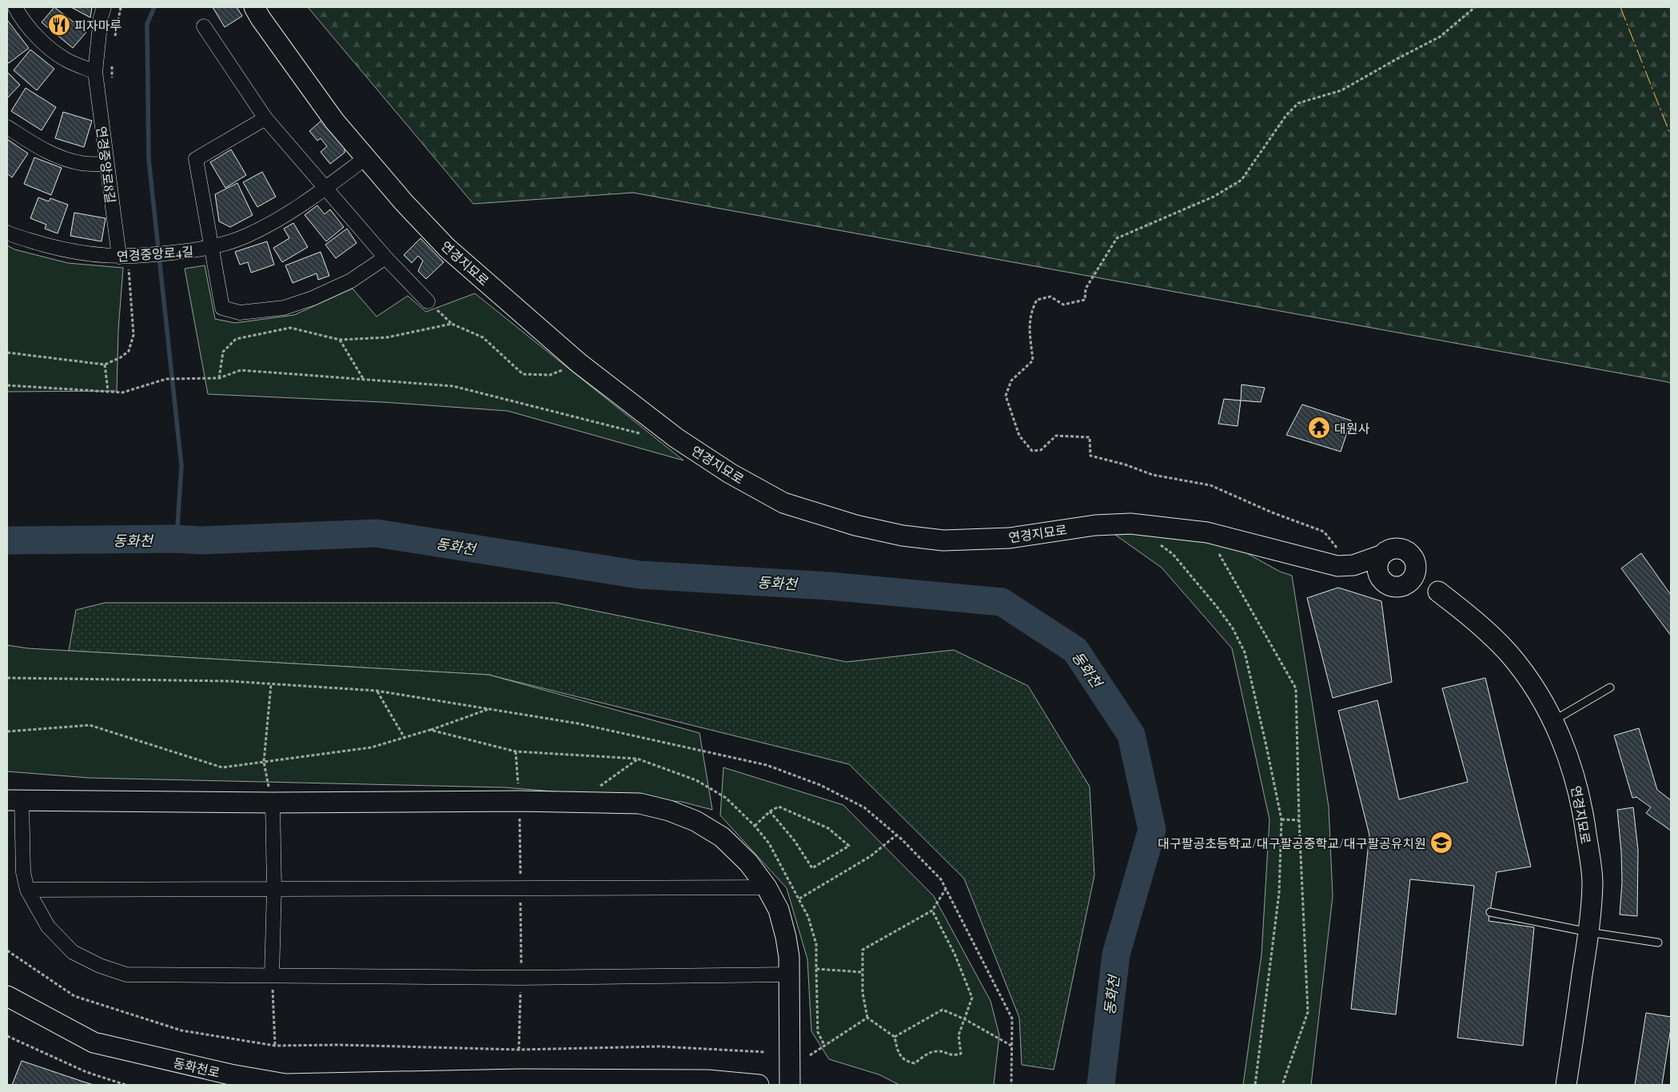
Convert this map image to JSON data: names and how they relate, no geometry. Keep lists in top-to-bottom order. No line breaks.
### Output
{"streets":{"street":["연경중앙로8길","연경중앙로4길","연경지묘로","동화천로"]},"crossings":[["연경중앙로8길","연경중앙로4길"],["연경중앙로4길","연경지묘로"]],"water":["동화천"],"places":{"restaurant":["피자마루"],"temple":["대원사"],"school or university":["대구팔공초등학교/대구팔공중학교/대구팔공유치원"]}}
